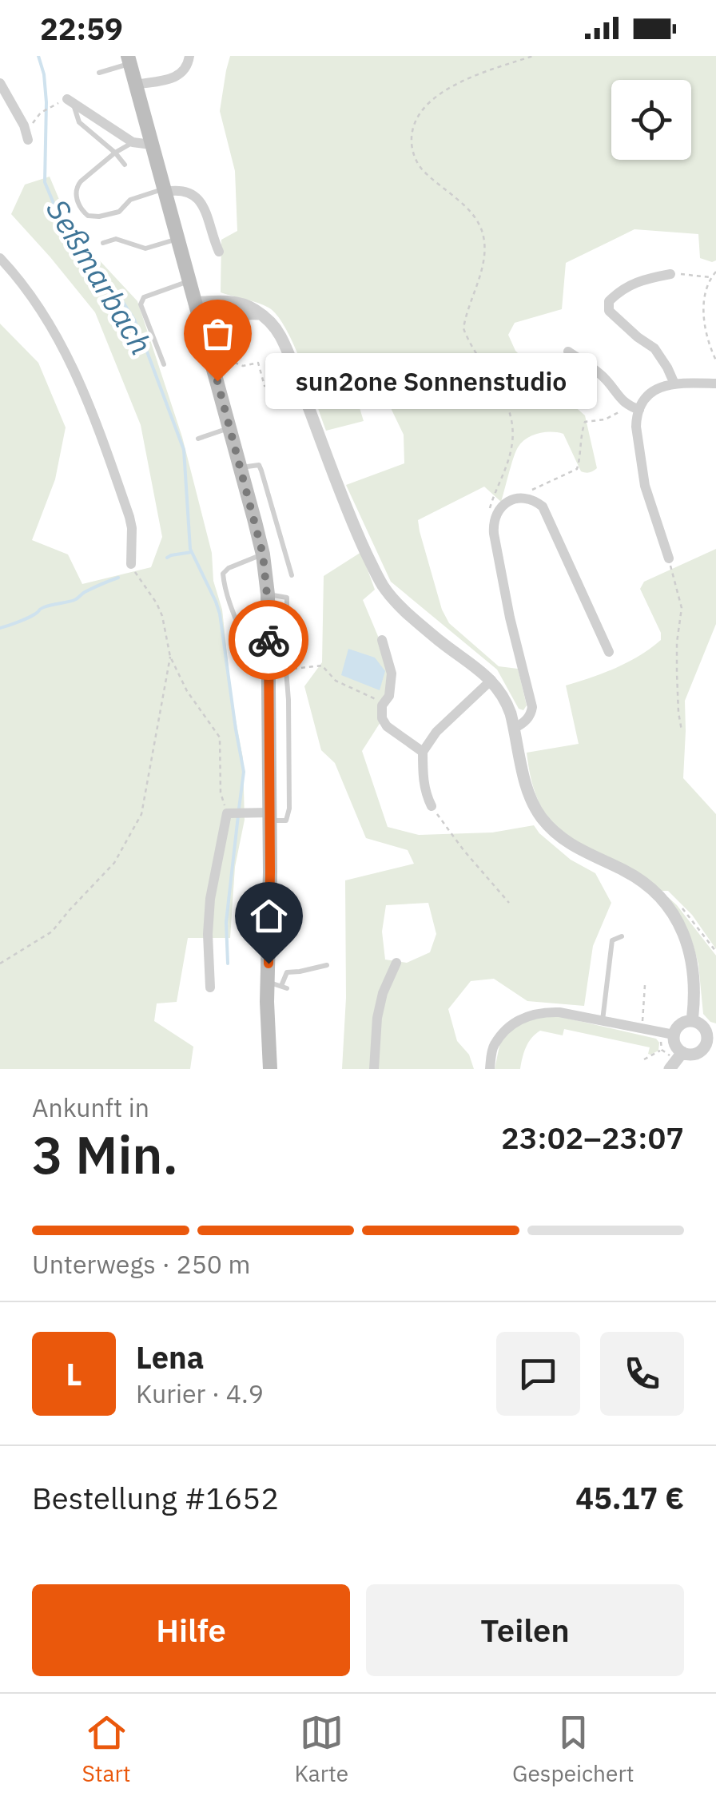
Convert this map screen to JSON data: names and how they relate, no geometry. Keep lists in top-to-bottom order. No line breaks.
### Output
{"water":["Seßmarbach"],"places":["sun2one Sonnenstudio"],"page":{"status":"22:59","bubble":"sun2one Sonnenstudio","heading":["3 Min.","Ankunft in","23:02–23:07"],"panel":["Lena","Kurier · 4.9","Bestellung #1652","45.17 €"],"bar":"Unterwegs · 250 m","round":"L","buttons":["Hilfe","Teilen"],"tabs":["Start","Karte","Gespeichert"]}}
